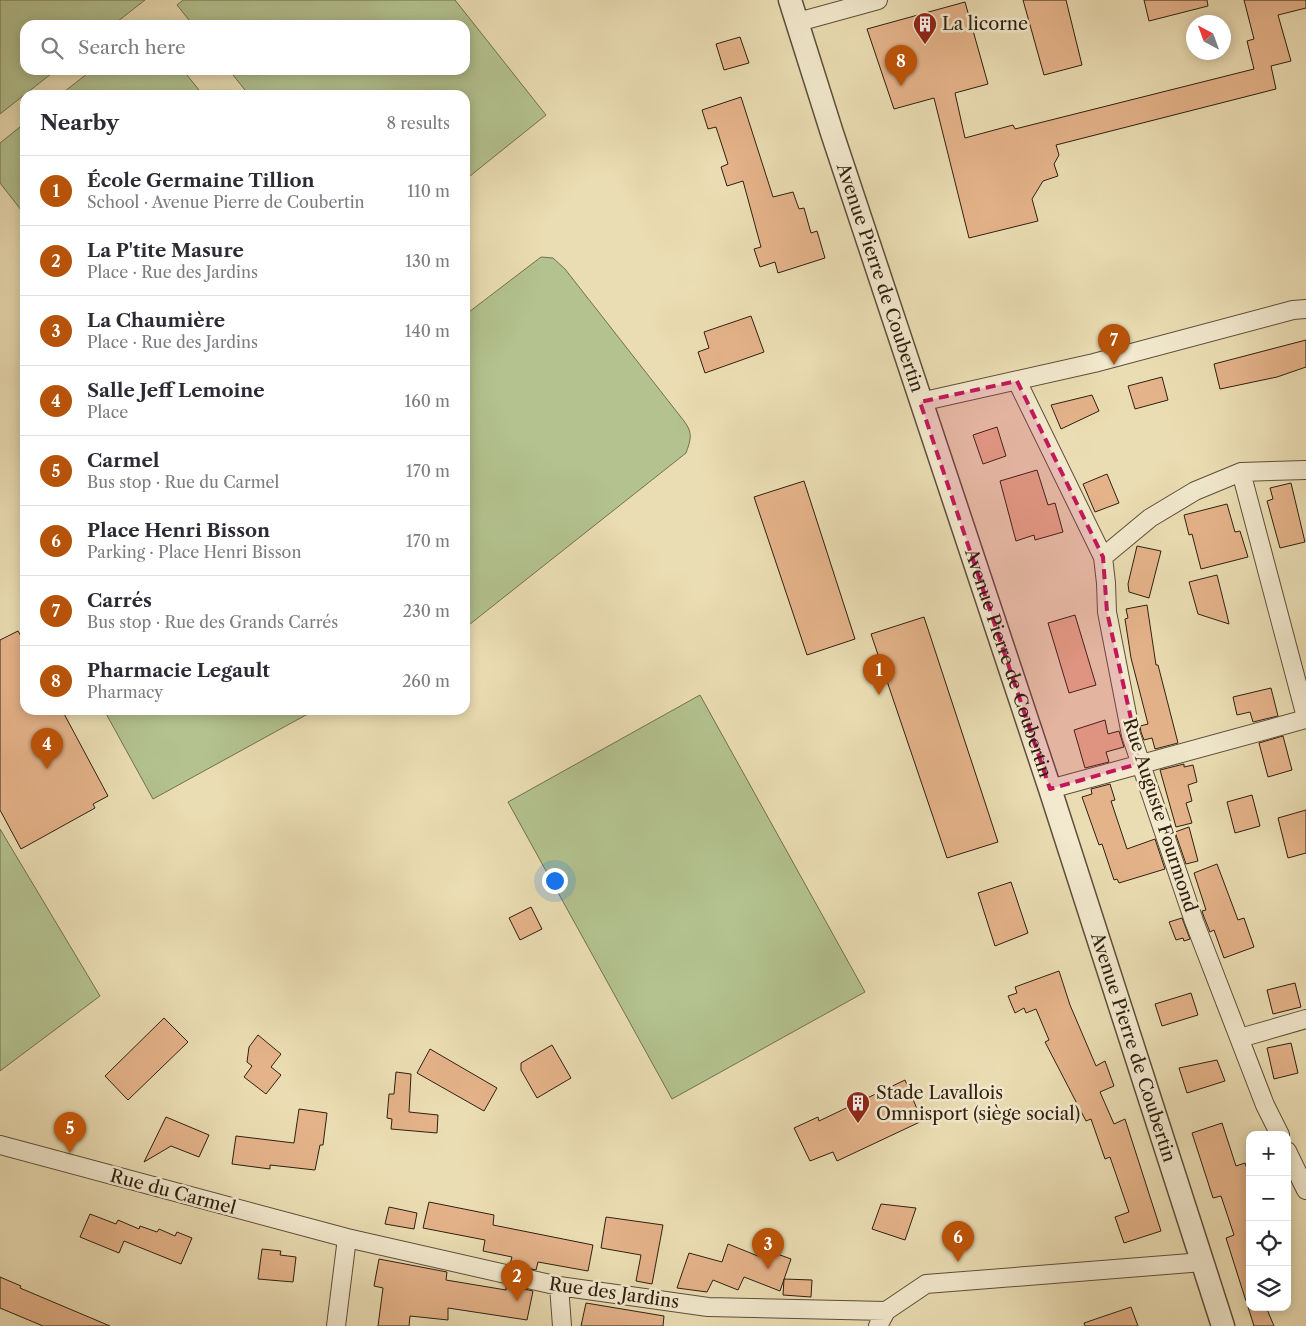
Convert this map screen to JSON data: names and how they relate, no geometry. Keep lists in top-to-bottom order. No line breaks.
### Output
{"streets":{"street":["Avenue Pierre de Coubertin","Rue Auguste Fourmond","Rue du Carmel","Rue des Jardins"]},"crossings":[["Rue du Carmel","Rue des Jardins"]],"places":{"building":["La licorne","Stade Lavallois Omnisport (siège social)"]},"north":"top left","page":{"search":"Search here","pins":["8","7","1","4","5","6","3","2"],"heading":["Nearby","8 results"],"list":[{"mark":"1","name":"École Germaine Tillion","note":"School · Avenue Pierre de Coubertin","value":"110 m"},{"mark":"2","name":"La P'tite Masure","note":"Place · Rue des Jardins","value":"130 m"},{"mark":"3","name":"La Chaumière","note":"Place · Rue des Jardins","value":"140 m"},{"mark":"4","name":"Salle Jeff Lemoine","note":"Place","value":"160 m"},{"mark":"5","name":"Carmel","note":"Bus stop · Rue du Carmel","value":"170 m"},{"mark":"6","name":"Place Henri Bisson","note":"Parking · Place Henri Bisson","value":"170 m"},{"mark":"7","name":"Carrés","note":"Bus stop · Rue des Grands Carrés","value":"230 m"},{"mark":"8","name":"Pharmacie Legault","note":"Pharmacy","value":"260 m"}],"map_buttons":["+","−"]}}
